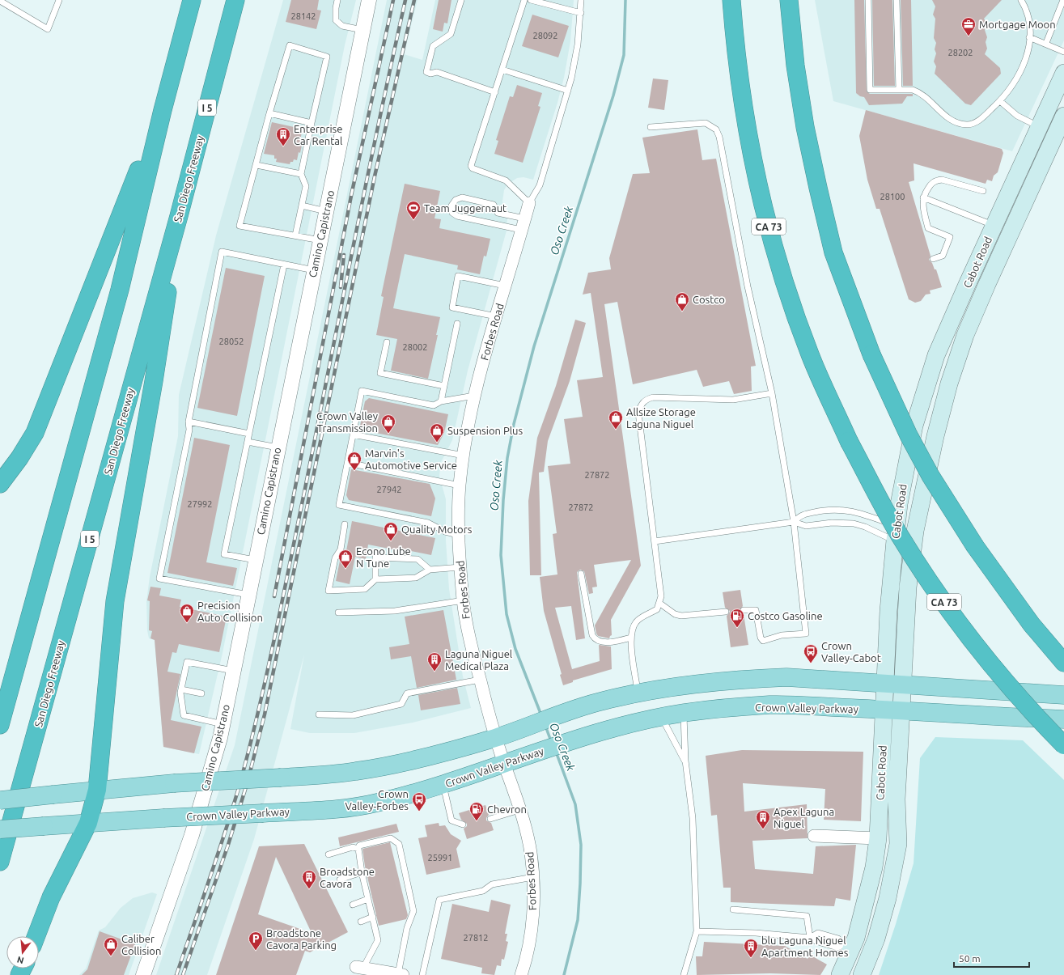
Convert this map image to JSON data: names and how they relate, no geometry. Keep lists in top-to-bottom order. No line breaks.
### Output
{"streets":{"highway":["I 5","San Diego Freeway","CA 73"],"main road":["Cabot Road","Crown Valley Parkway"],"street":["Camino Capistrano","Forbes Road"]},"crossings":[["Cabot Road","Crown Valley Parkway"],["Forbes Road","Crown Valley Parkway"]],"water":["Oso Creek"],"places":{"office":["Mortgage Moon"],"building":["Enterprise Car Rental","Laguna Niguel Medical Plaza","Apex Laguna Niguel","Broadstone Cavora","blu Laguna Niguel Apartment Homes"],"sports":["Team Juggernaut"],"shop":["Costco","Allsize Storage Laguna Niguel","Crown Valley Transmission","Suspension Plus","Marvin's Automotive Service","Quality Motors","Econo Lube N Tune","Precision Auto Collision","Caliber Collision"],"fuel station":["Costco Gasoline","Chevron"],"bus stop":["Crown Valley-Cabot","Crown Valley-Forbes"],"parking":["Broadstone Cavora Parking"]},"house_numbers":["28142","28092","28202","28100","28052","28002","27872","27942","27992","27872","25991","27812"],"scale_bar":"50 m","north":"bottom"}
